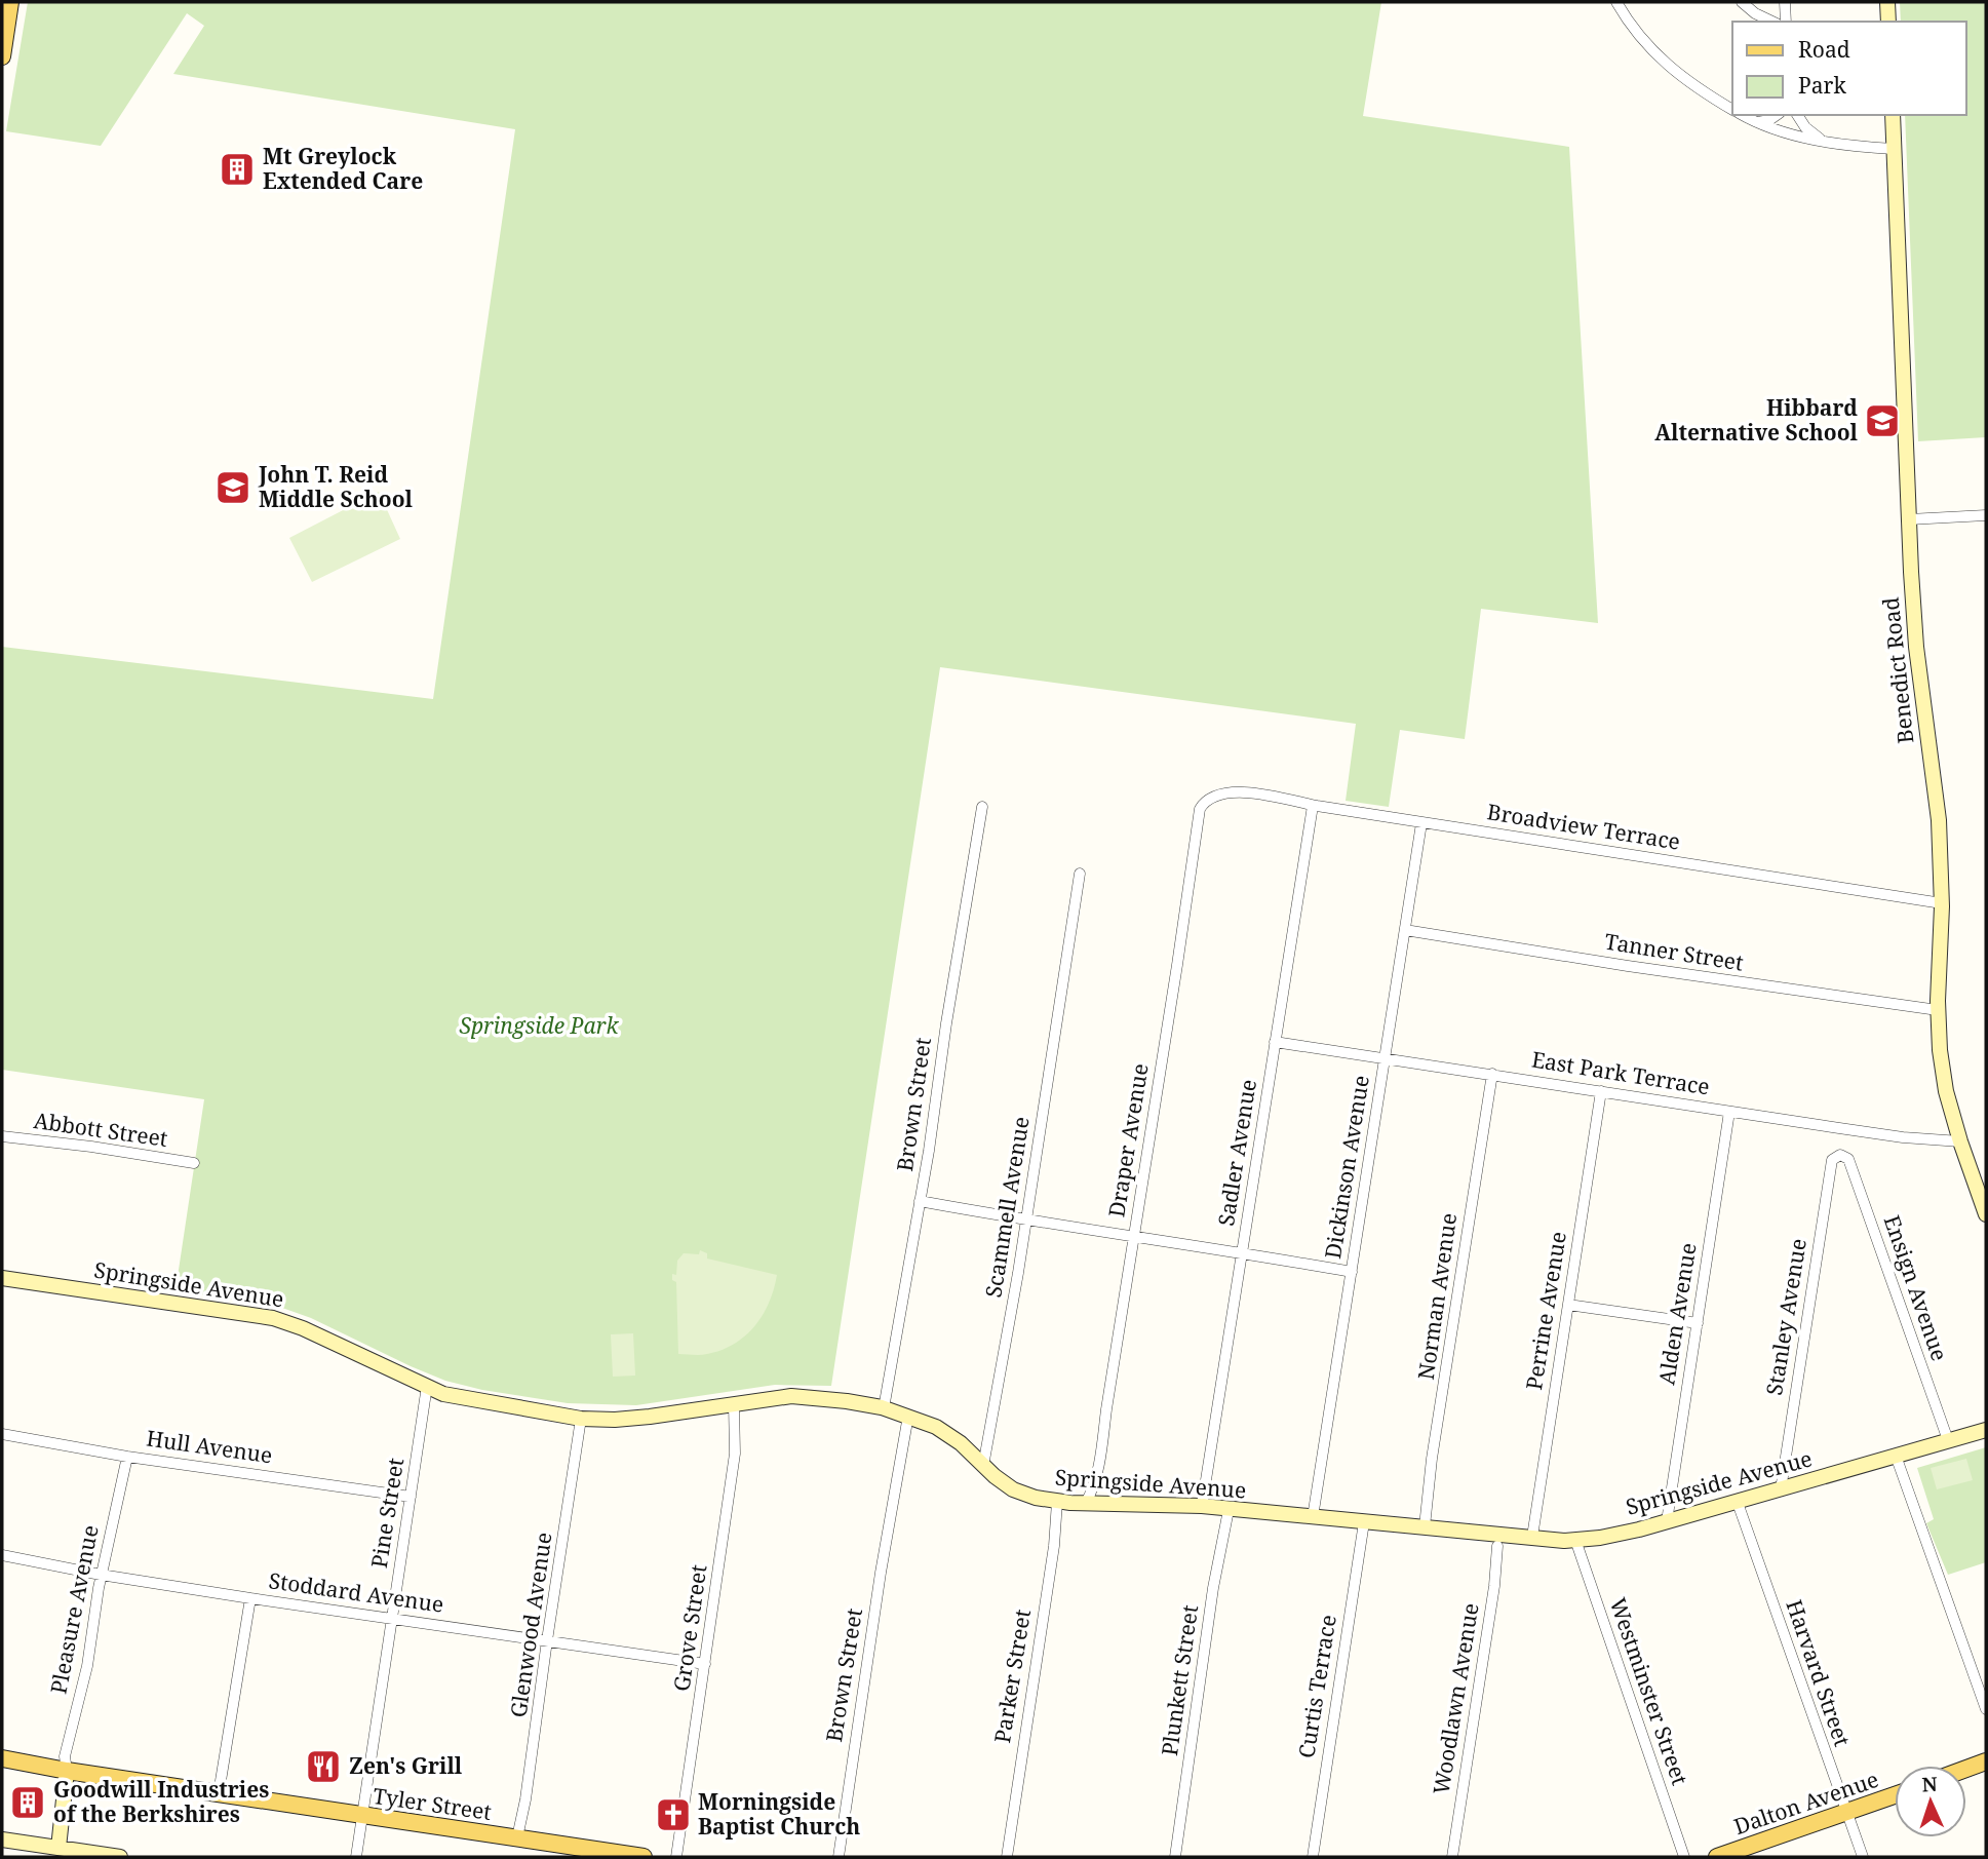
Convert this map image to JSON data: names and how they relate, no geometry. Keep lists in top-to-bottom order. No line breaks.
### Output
{"streets":{"main road":["Dalton Avenue","Tyler Street"],"street":["Benedict Road","Broadview Terrace","Tanner Street","East Park Terrace","Brown Street","Abbott Street","Draper Avenue","Sadler Avenue","Dickinson Avenue","Scammell Avenue","Springside Avenue","Ensign Avenue","Norman Avenue","Perrine Avenue","Alden Avenue","Stanley Avenue","Hull Avenue","Pine Street","Stoddard Avenue","Pleasure Avenue","Glenwood Avenue","Grove Street","Harvard Street","Parker Street","Plunkett Street","Curtis Terrace","Westminster Street","Woodlawn Avenue"]},"crossings":[["Benedict Road","Broadview Terrace"],["Benedict Road","Tanner Street"],["Benedict Road","East Park Terrace"],["Broadview Terrace","Draper Avenue"],["Broadview Terrace","Sadler Avenue"],["Broadview Terrace","Dickinson Avenue"],["Tanner Street","Dickinson Avenue"],["East Park Terrace","Sadler Avenue"],["East Park Terrace","Dickinson Avenue"],["East Park Terrace","Norman Avenue"],["East Park Terrace","Perrine Avenue"],["East Park Terrace","Alden Avenue"],["Brown Street","Springside Avenue"],["Draper Avenue","Springside Avenue"],["Sadler Avenue","Springside Avenue"],["Dickinson Avenue","Springside Avenue"],["Scammell Avenue","Springside Avenue"],["Springside Avenue","Ensign Avenue"],["Springside Avenue","Norman Avenue"],["Springside Avenue","Perrine Avenue"],["Springside Avenue","Alden Avenue"],["Springside Avenue","Stanley Avenue"],["Springside Avenue","Pine Street"],["Springside Avenue","Glenwood Avenue"],["Springside Avenue","Grove Street"],["Springside Avenue","Harvard Street"],["Springside Avenue","Parker Street"],["Springside Avenue","Plunkett Street"],["Springside Avenue","Curtis Terrace"],["Springside Avenue","Westminster Street"],["Ensign Avenue","Stanley Avenue"],["Hull Avenue","Pine Street"],["Hull Avenue","Pleasure Avenue"],["Pine Street","Stoddard Avenue"],["Pine Street","Tyler Street"],["Stoddard Avenue","Pleasure Avenue"],["Stoddard Avenue","Glenwood Avenue"],["Stoddard Avenue","Grove Street"],["Pleasure Avenue","Tyler Street"],["Glenwood Avenue","Tyler Street"],["Harvard Street","Dalton Avenue"]],"parks":["Springside Park"],"places":{"building":["Mt Greylock Extended Care","Goodwill Industries of the Berkshires"],"school or university":["Hibbard Alternative School","John T. Reid Middle School"],"restaurant":["Zen's Grill"],"church":["Morningside Baptist Church"]},"legend":["Road","Park"],"north":"top"}
